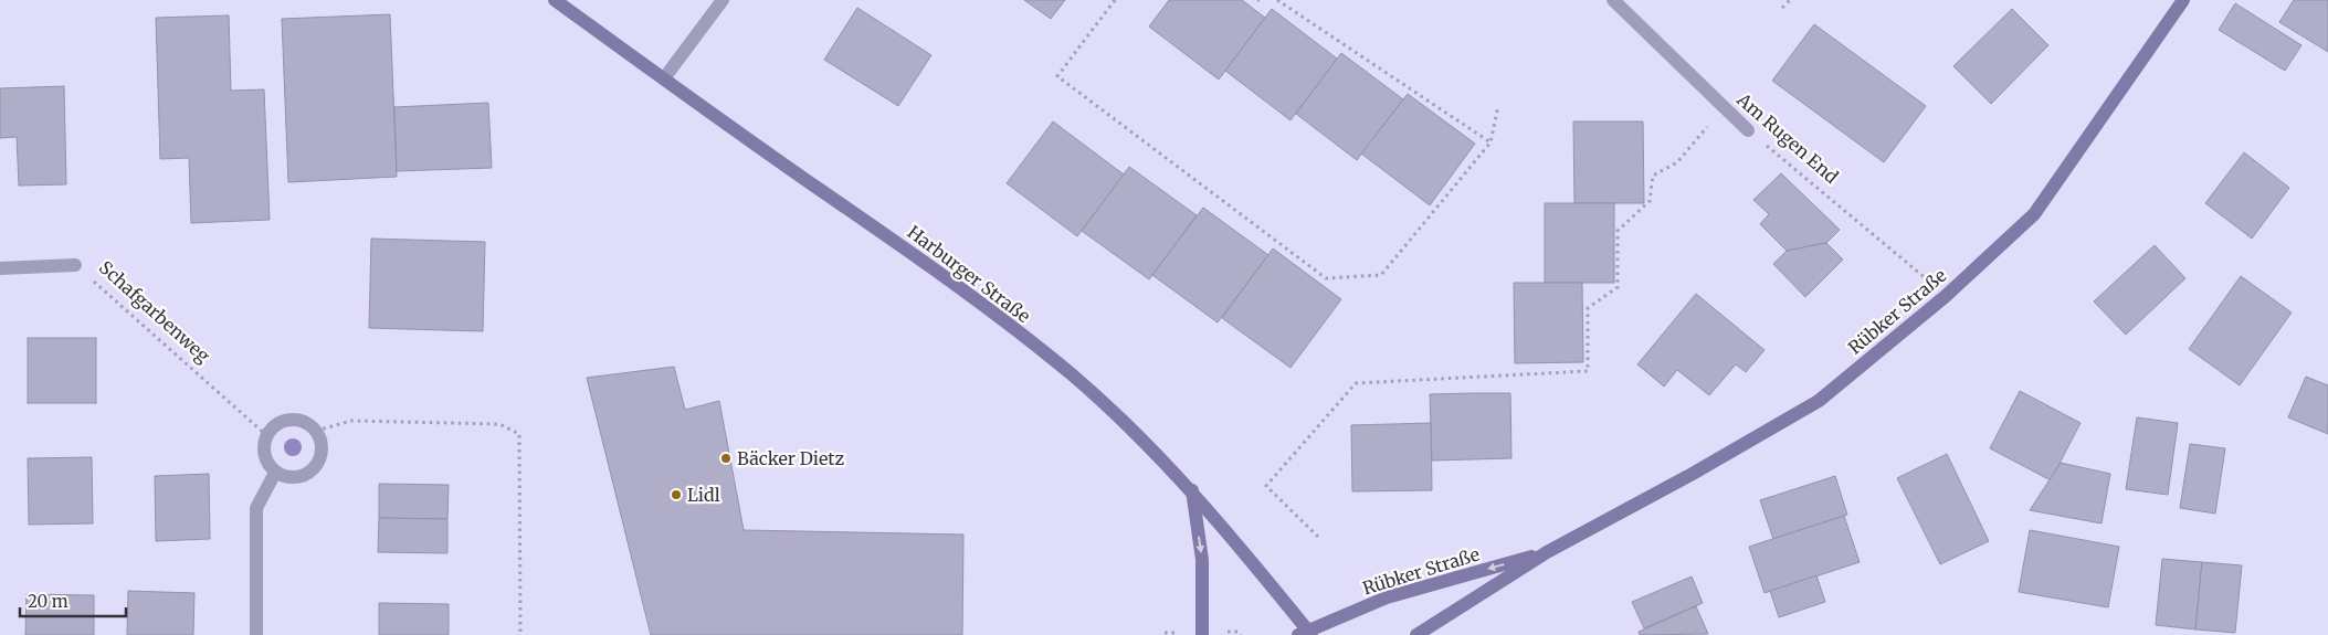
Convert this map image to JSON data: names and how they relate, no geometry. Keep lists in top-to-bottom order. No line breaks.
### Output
{"streets":{"street":["Am Rugen End","Harburger Straße","Schafgarbenweg","Rübker Straße"]},"crossings":[["Am Rugen End","Rübker Straße"],["Harburger Straße","Rübker Straße"]],"places":["Bäcker Dietz","Lidl"],"scale_bar":"20 m"}
